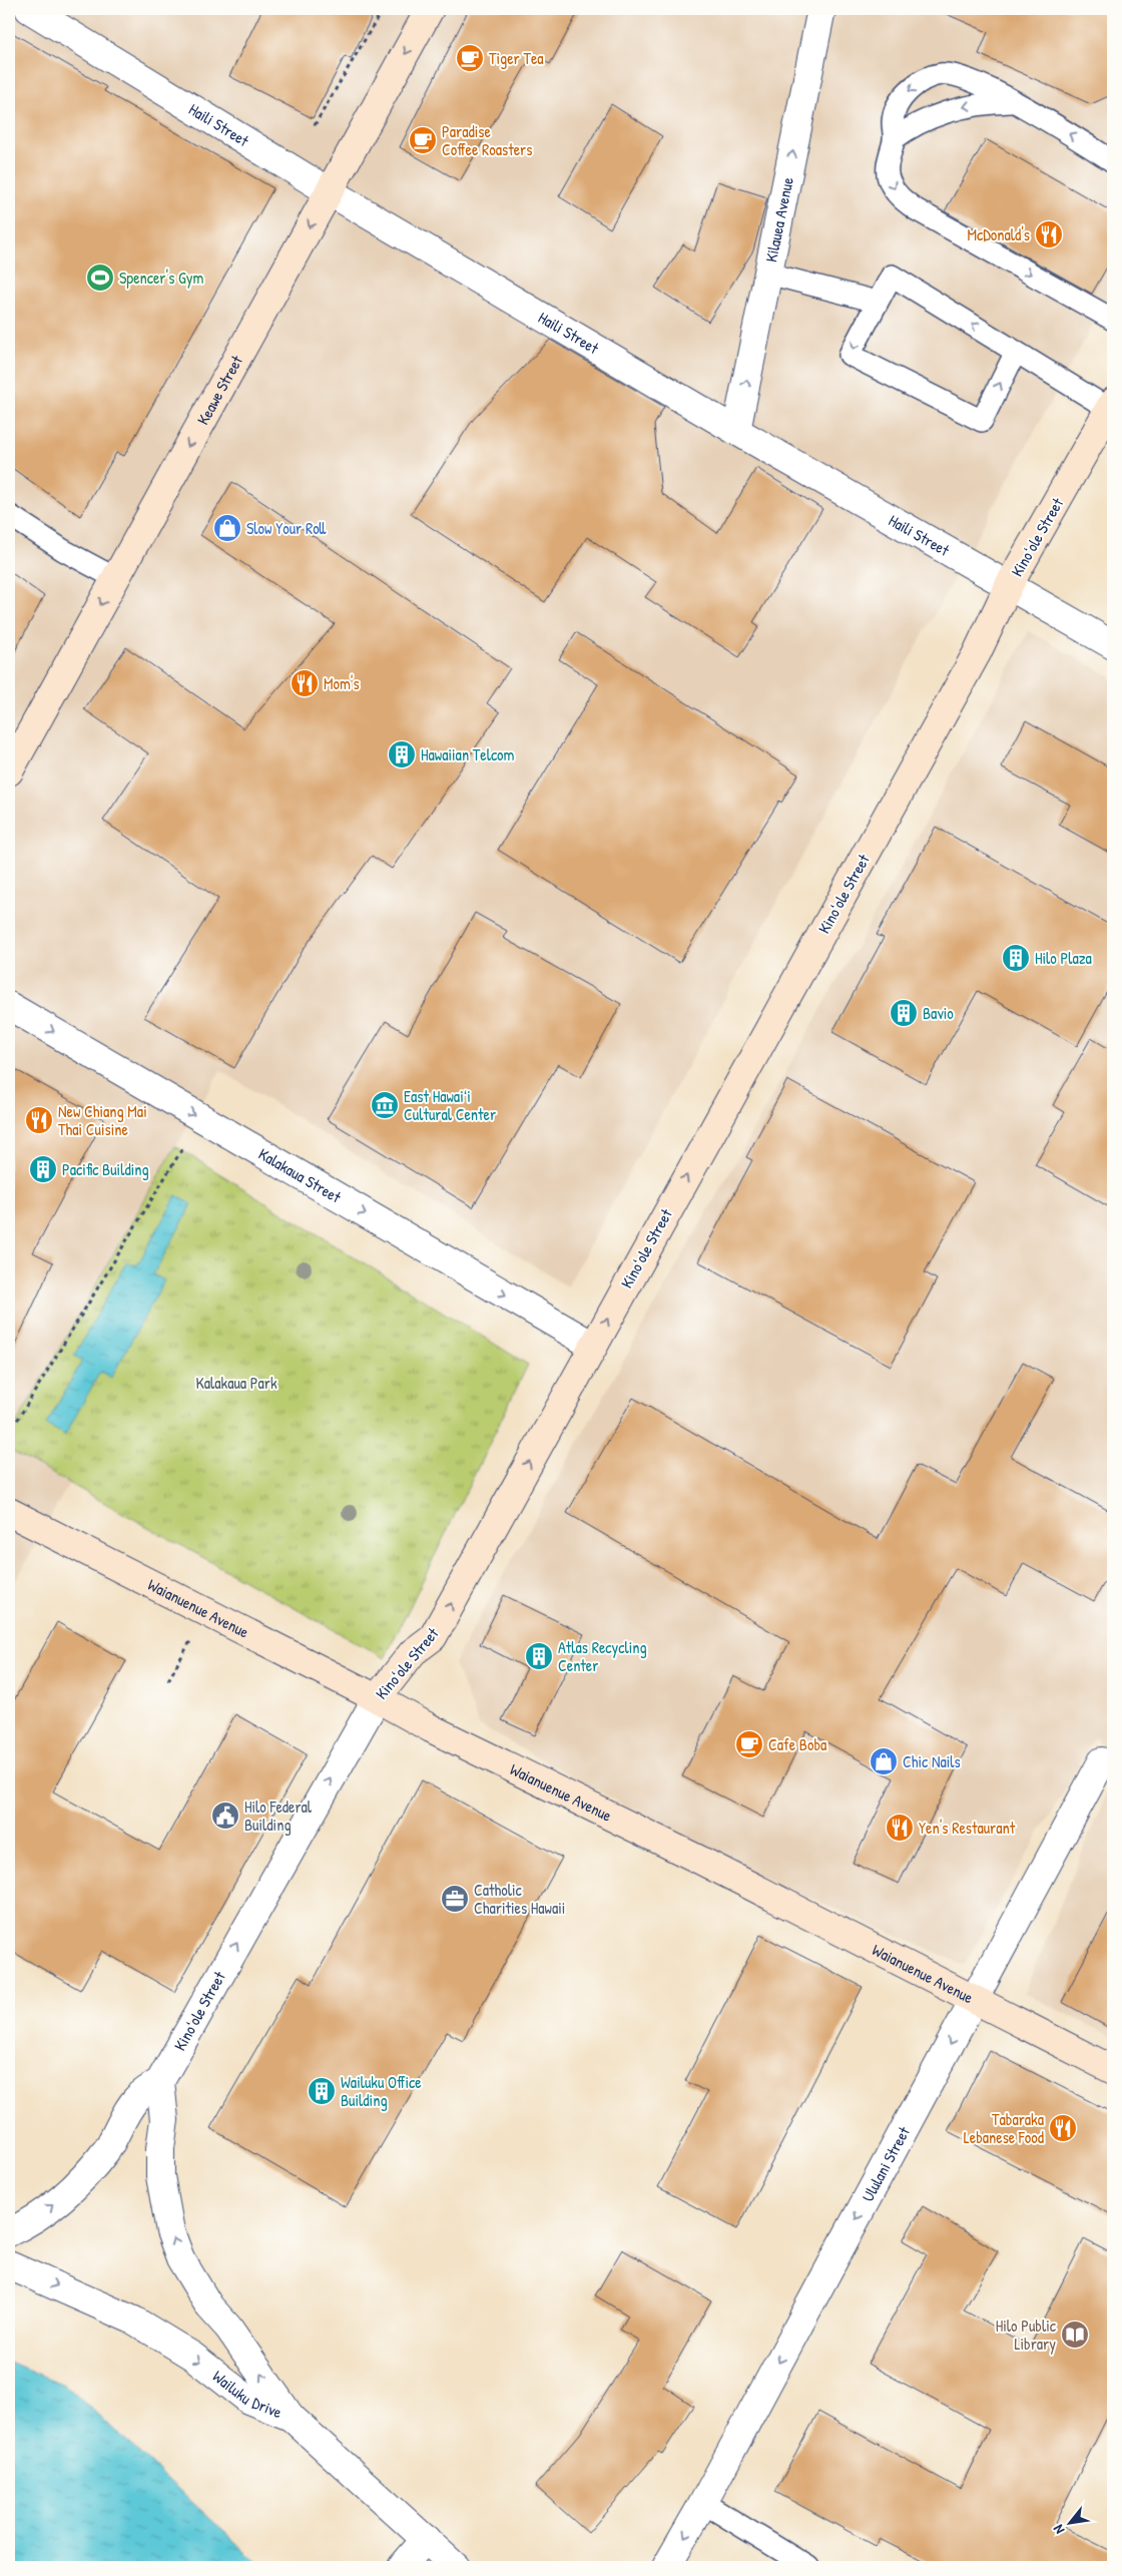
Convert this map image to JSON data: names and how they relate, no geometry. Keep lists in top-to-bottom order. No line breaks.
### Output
{"streets":{"street":["Haili Street","Kilauea Avenue","Keawe Street","Kinoʻole Street","Kalakaua Street","Waianuenue Avenue","Ululani Street","Wailuku Drive"]},"crossings":[["Haili Street","Kilauea Avenue"],["Haili Street","Keawe Street"],["Haili Street","Kinoʻole Street"],["Kinoʻole Street","Kalakaua Street"],["Kinoʻole Street","Waianuenue Avenue"],["Waianuenue Avenue","Ululani Street"]],"one_way":["Kilauea Avenue","Keawe Street","Kinoʻole Street","Kalakaua Street","Ululani Street","Wailuku Drive"],"parks":["Kalakaua Park"],"places":{"cafe":["Tiger Tea","Paradise Coffee Roasters","Cafe Boba"],"restaurant":["McDonald's","Mom's","New Chiang Mai Thai Cuisine","Yen's Restaurant","Tabaraka Lebanese Food"],"sports":["Spencer's Gym"],"shop":["Slow Your Roll","Chic Nails"],"building":["Hawaiian Telcom","Hilo Plaza","Bavio","Pacific Building","Atlas Recycling Center","Wailuku Office Building"],"museum":["East Hawaiʻi Cultural Center"],"public building":["Hilo Federal Building"],"office":["Catholic Charities Hawaii"],"library":["Hilo Public Library"]},"north":"bottom left"}
